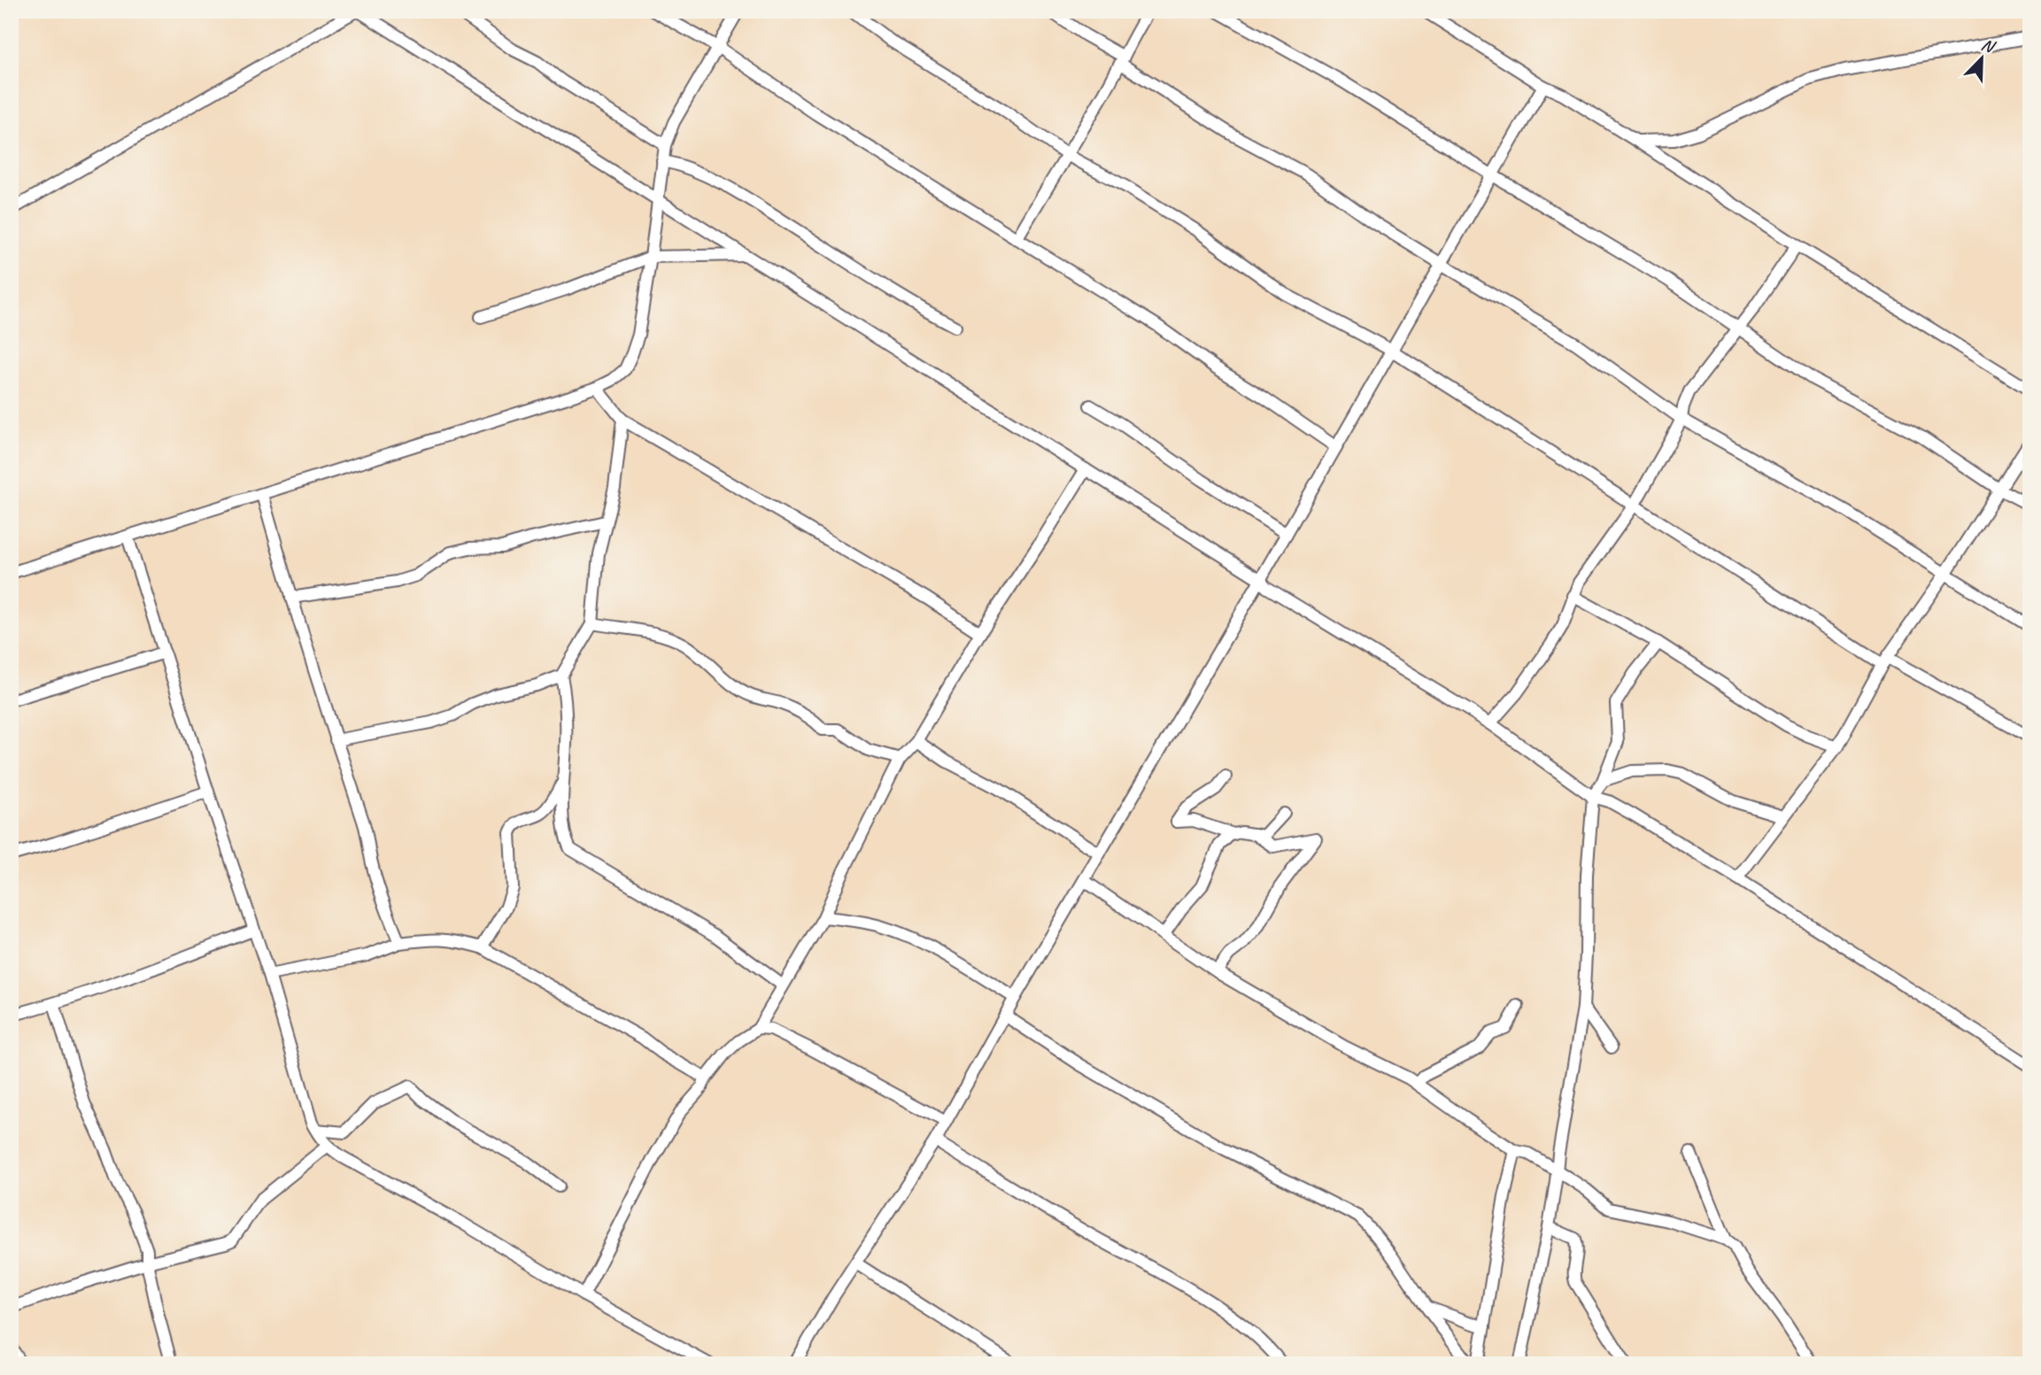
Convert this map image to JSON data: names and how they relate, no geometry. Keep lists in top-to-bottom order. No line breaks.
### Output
{"north":"top right"}
